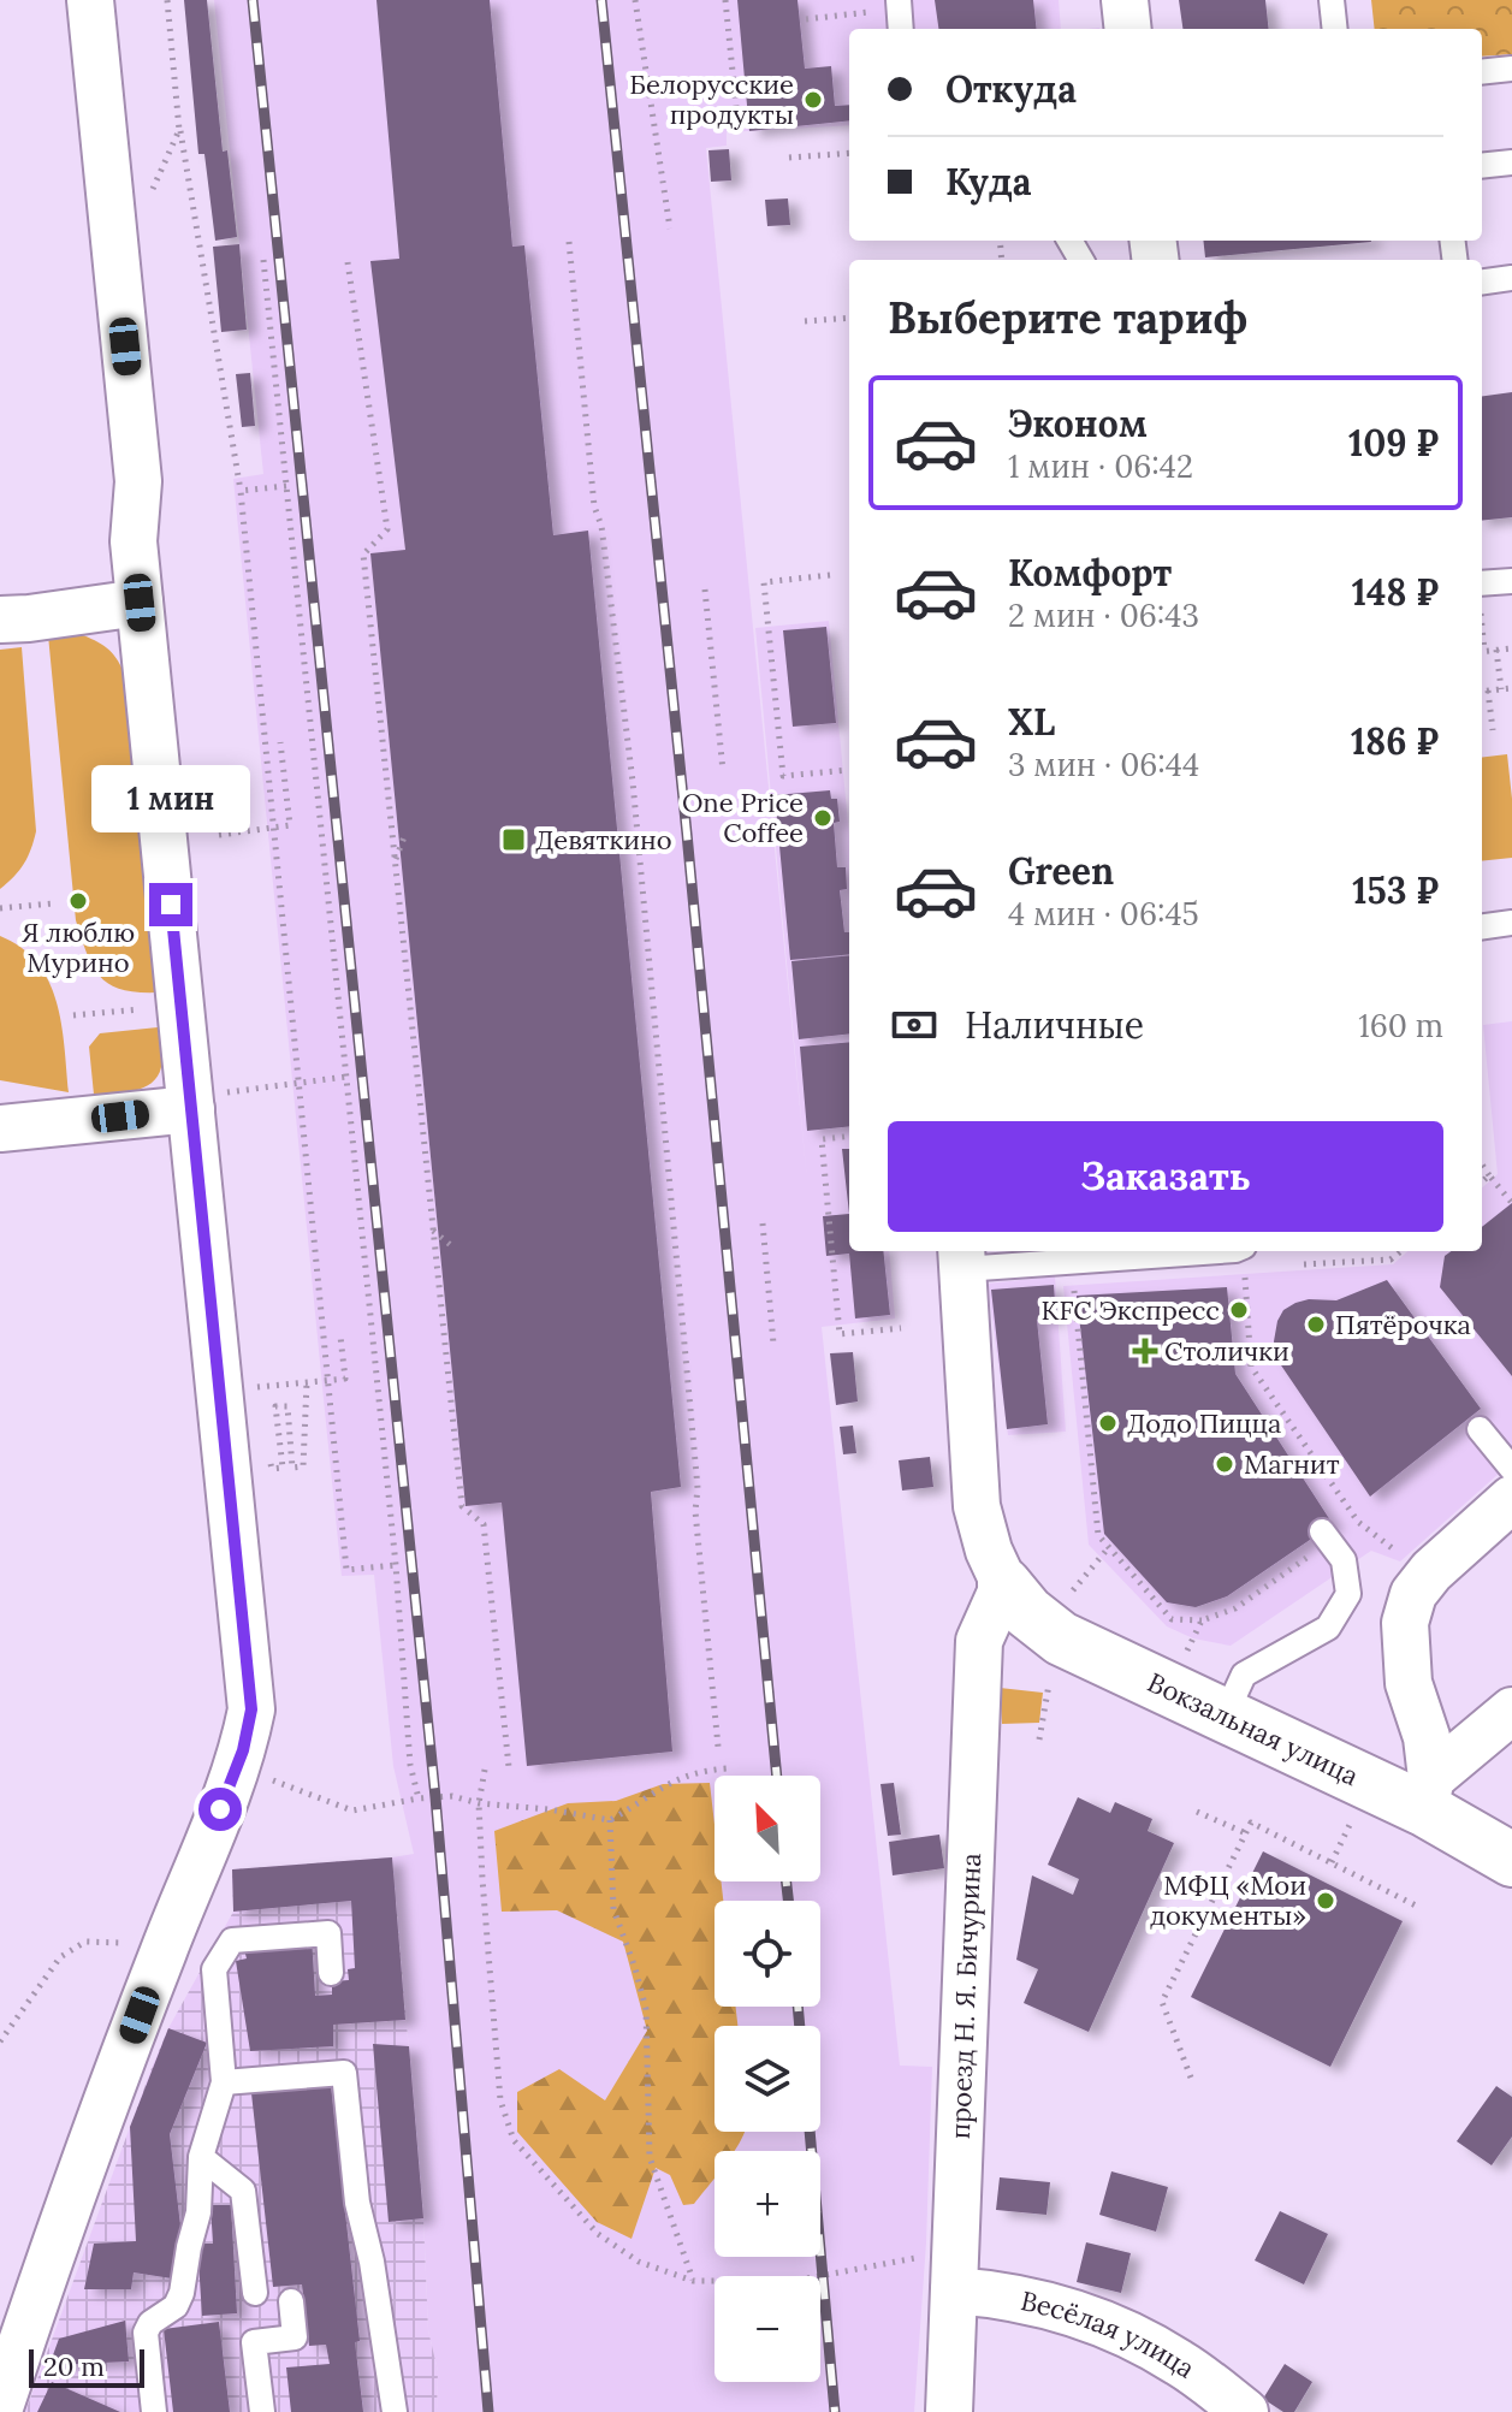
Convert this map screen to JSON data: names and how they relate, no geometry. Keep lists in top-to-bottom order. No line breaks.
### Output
{"streets":{"street":["Вокзальная улица","проезд Н. Я. Бичурина","Весёлая улица"]},"crossings":[["Вокзальная улица","проезд Н. Я. Бичурина"],["проезд Н. Я. Бичурина","Весёлая улица"]],"places":{"other":["Белорусские продукты","One Price Coffee","Я люблю Мурино","KFC Экспресс","Пятёрочка","Додо Пицца","Магнит","МФЦ «Мои документы»"],"transit":["Девяткино"],"health":["Столички"]},"scale_bar":"20 m","north":"top left","page":{"banner":["Откуда","Куда"],"heading":"Выберите тариф","list":[{"name":"Эконом","note":"1 мин · 06:42","value":"109 ₽"},{"name":"Комфорт","note":"2 мин · 06:43","value":"148 ₽"},{"name":"XL","note":"3 мин · 06:44","value":"186 ₽"},{"name":"Green","note":"4 мин · 06:45","value":"153 ₽"}],"bubble":"1 мин","pay":["Наличные","160 m"],"buttons":"Заказать","map_buttons":["+","−"],"scale":"20 m"}}
